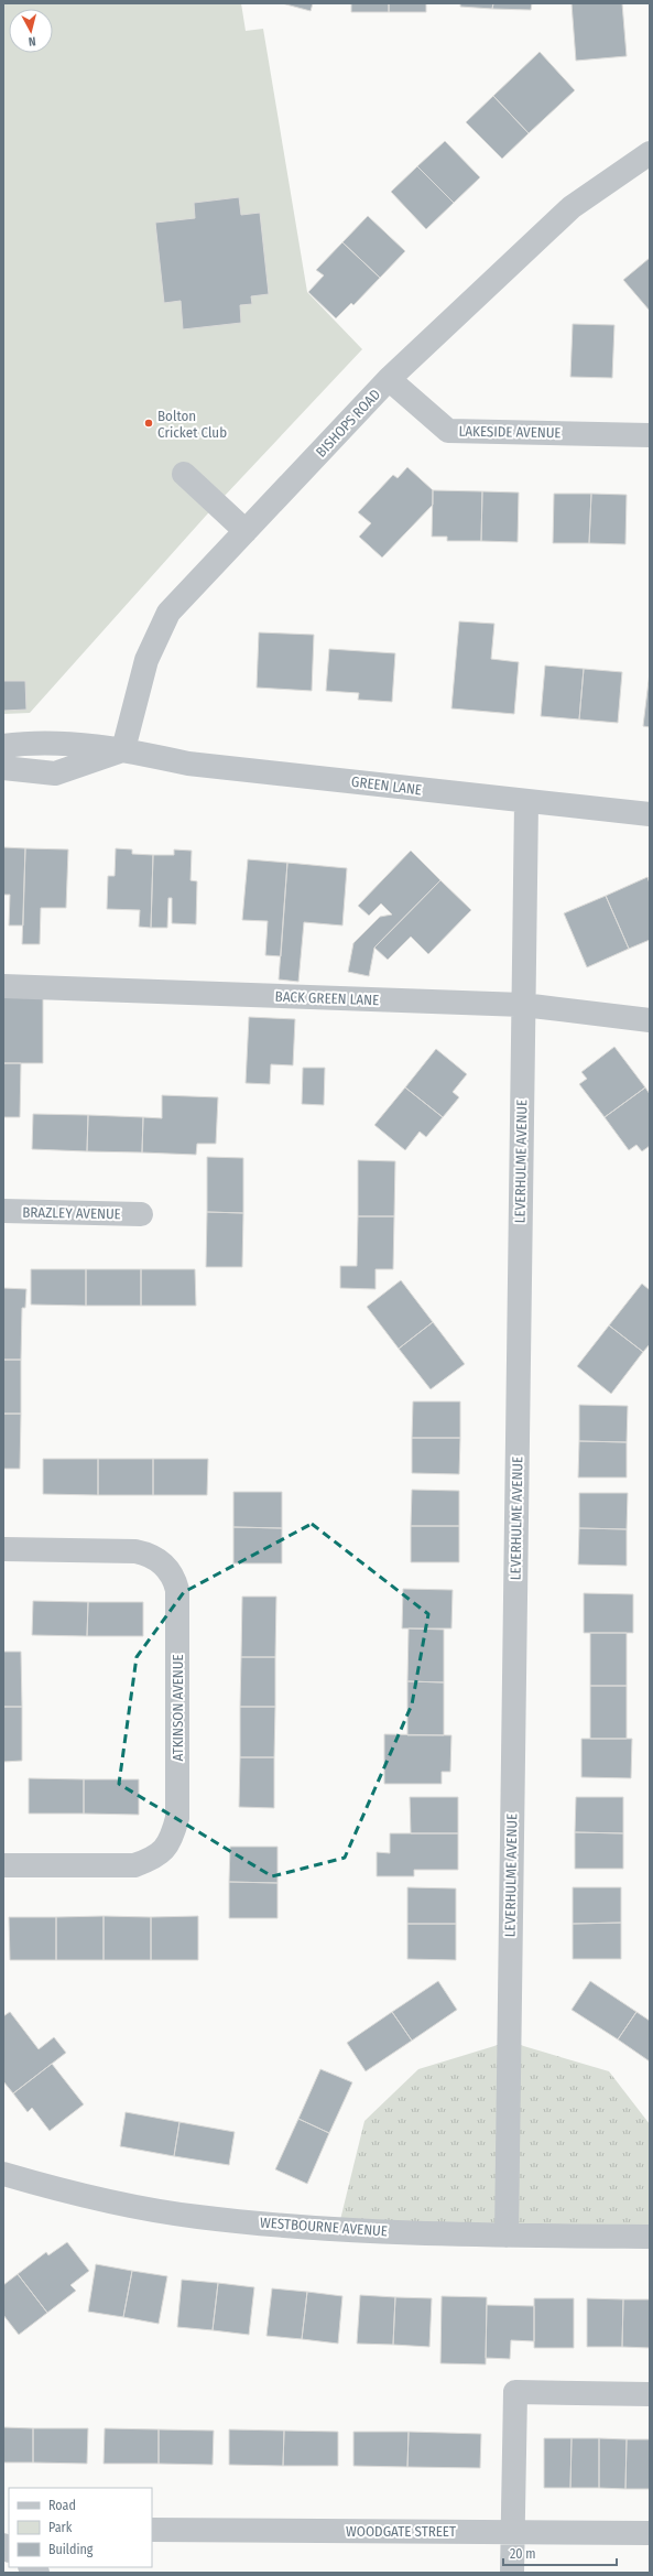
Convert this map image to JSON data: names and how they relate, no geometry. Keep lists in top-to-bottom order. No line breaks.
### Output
{"streets":{"street":["BISHOPS ROAD","LAKESIDE AVENUE","GREEN LANE","BACK GREEN LANE","LEVERHULME AVENUE","BRAZLEY AVENUE","ATKINSON AVENUE","WESTBOURNE AVENUE","WOODGATE STREET"]},"crossings":[["BISHOPS ROAD","LAKESIDE AVENUE"],["BISHOPS ROAD","GREEN LANE"],["GREEN LANE","LEVERHULME AVENUE"],["BACK GREEN LANE","LEVERHULME AVENUE"],["LEVERHULME AVENUE","WESTBOURNE AVENUE"]],"places":["Bolton Cricket Club"],"legend":["Road","Park","Building"],"scale_bar":"20 m","north":"bottom"}
